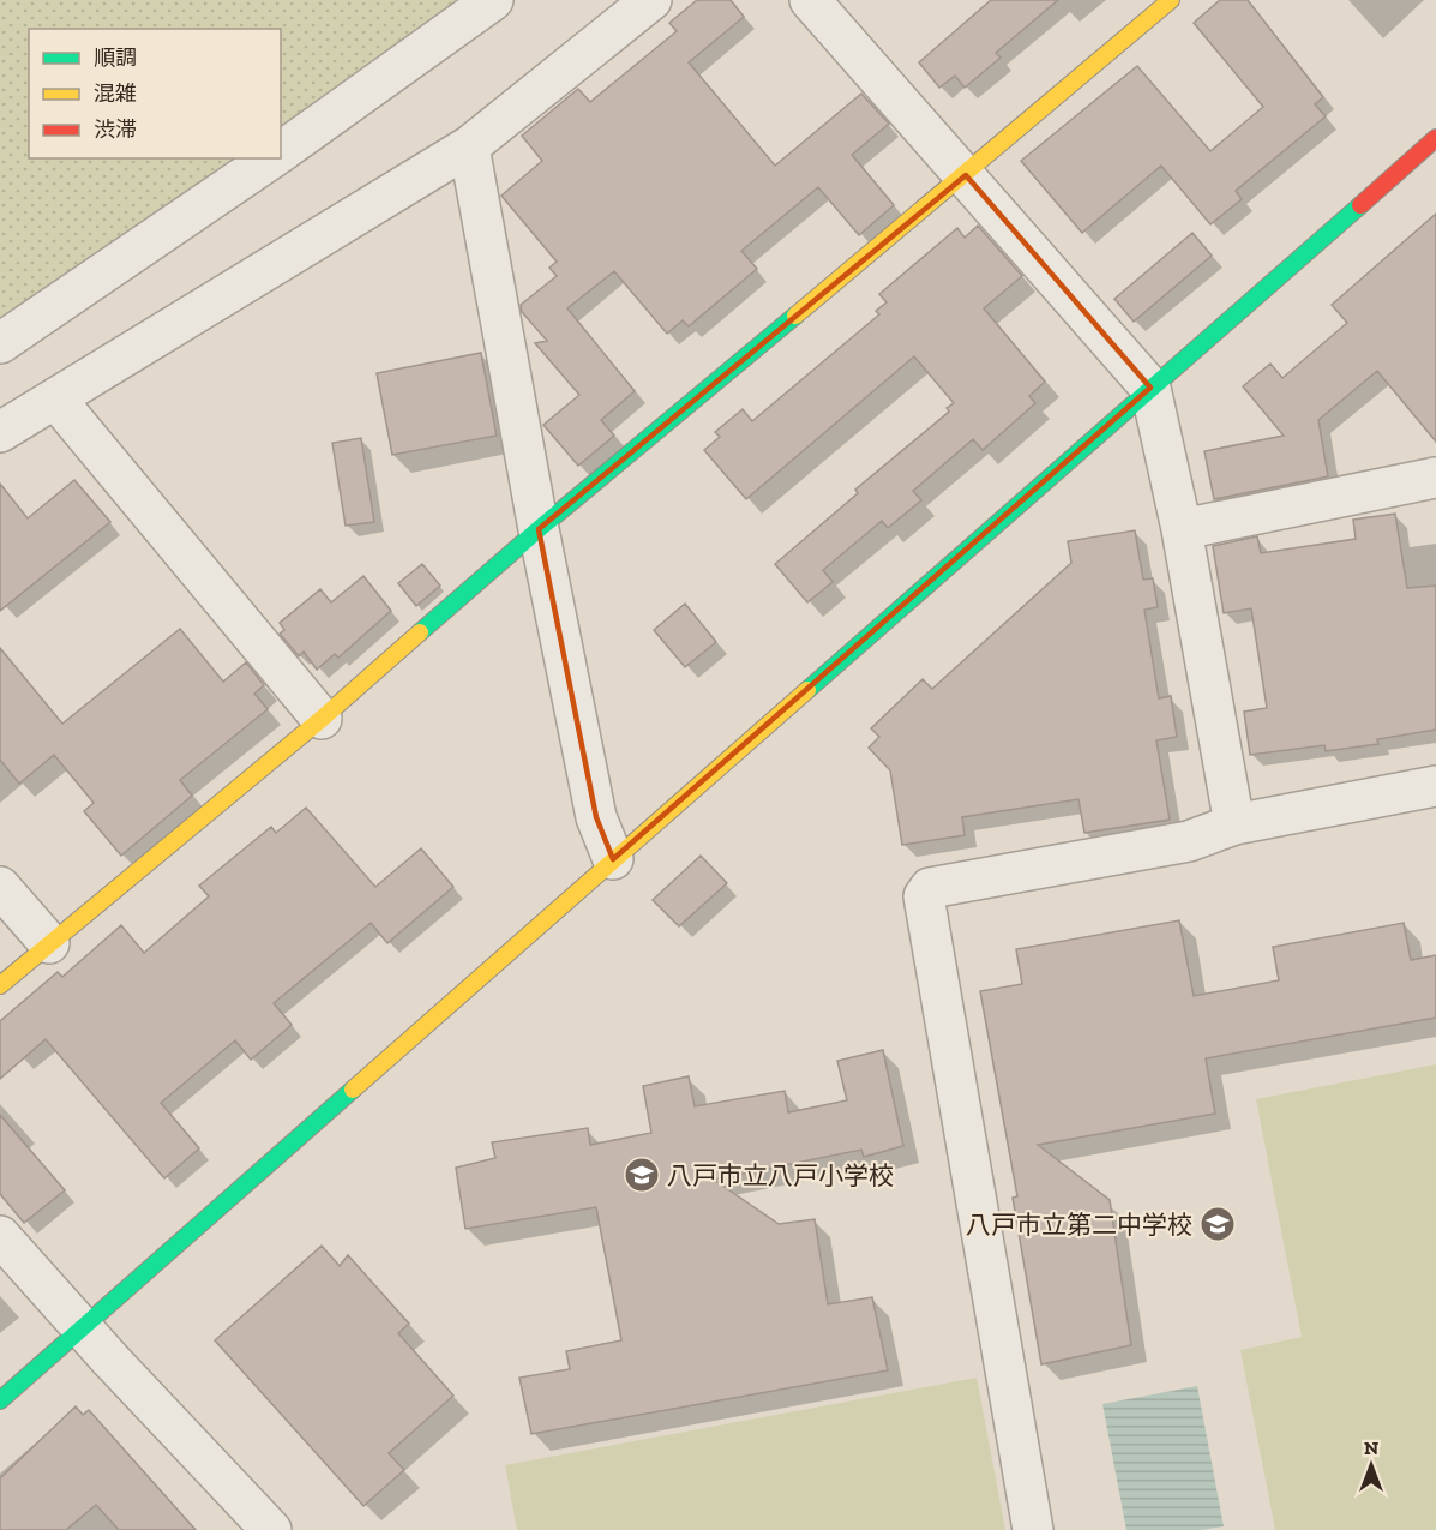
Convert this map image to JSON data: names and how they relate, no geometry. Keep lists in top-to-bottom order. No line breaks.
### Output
{"places":{"school or university":["八戸市立八戸小学校","八戸市立第二中学校"]},"legend":["順調","混雑","渋滞"],"north":"top"}
